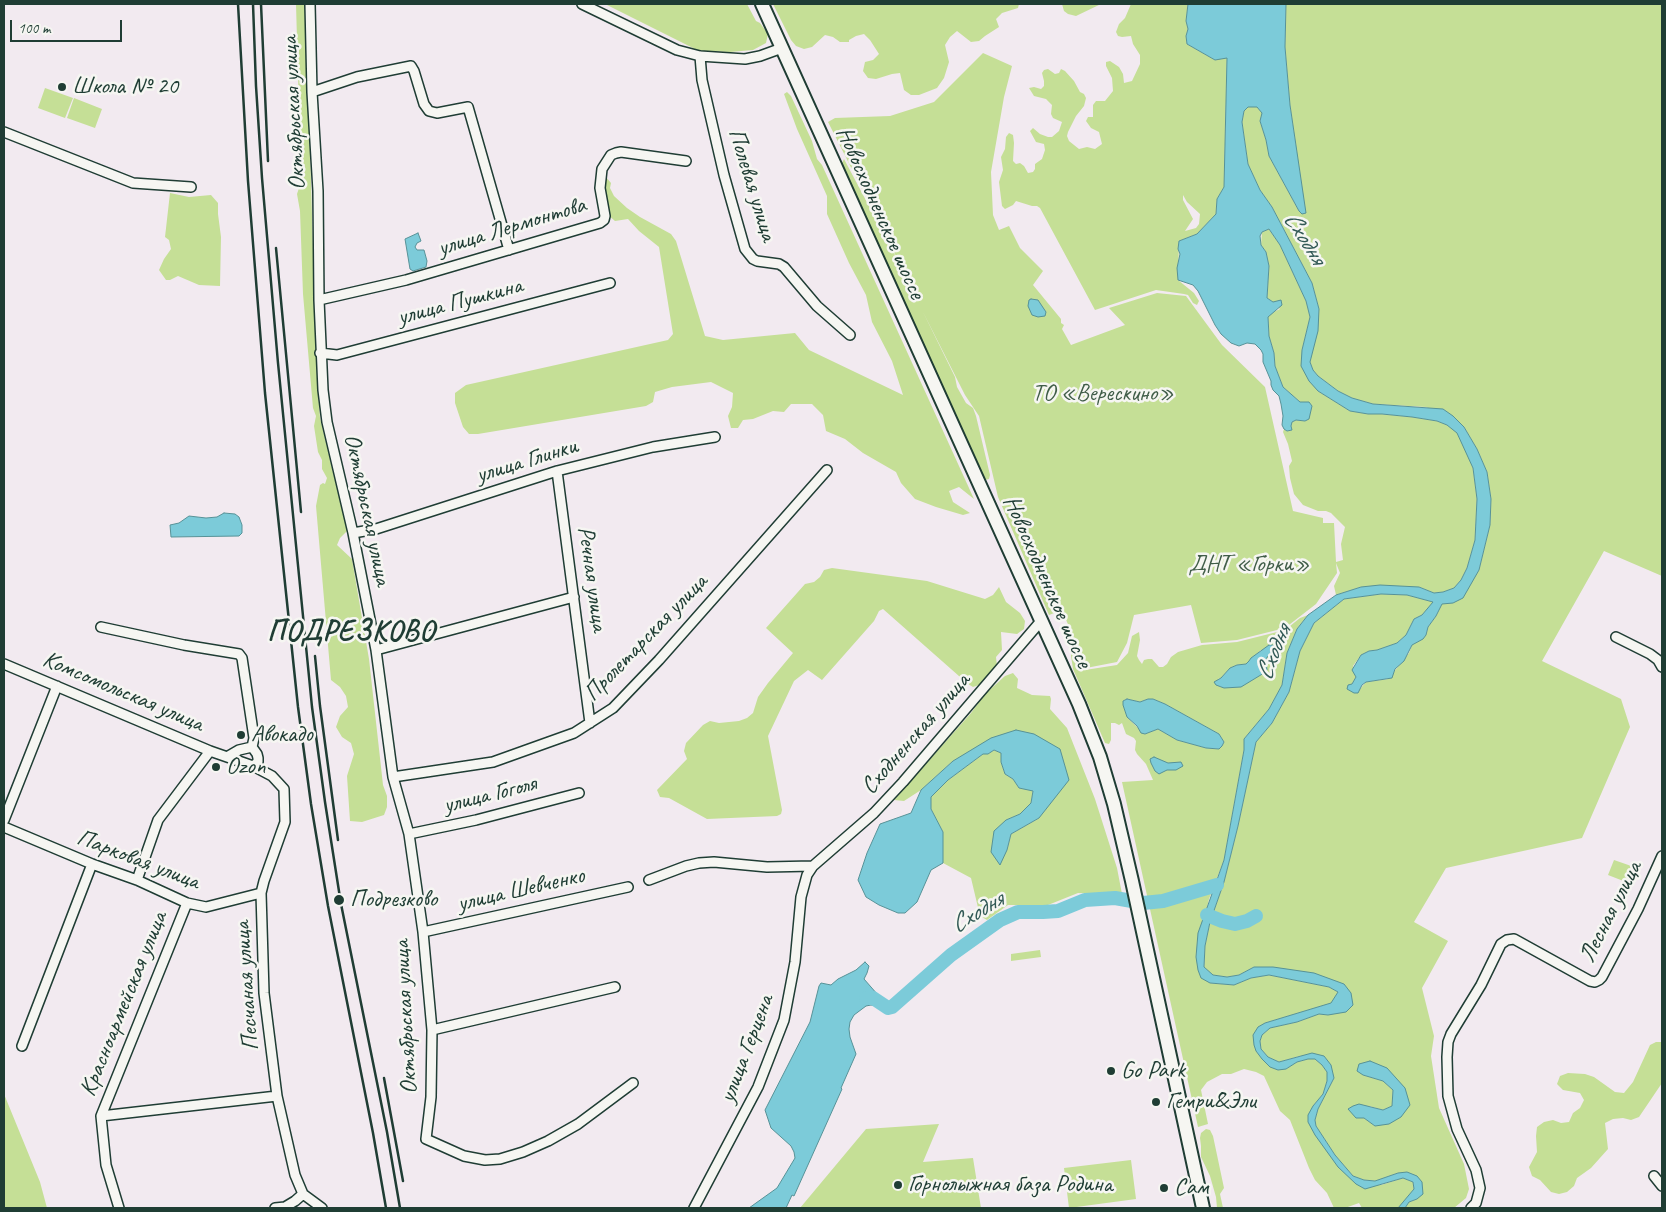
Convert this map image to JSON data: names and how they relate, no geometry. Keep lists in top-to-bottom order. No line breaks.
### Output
{"streets":{"main road":["Новосходненское шоссе"],"street":["Октябрьская улица","Полевая улица","улица Лермонтова","улица Пушкина","улица Глинки","Речная улица","Пролетарская улица","Комсомольская улица","Сходненская улица","улица Гоголя","Парковая улица","улица Шевченко","Лесная улица","Песчаная улица","Красноармейская улица","улица Герцена"]},"crossings":[["Октябрьская улица","улица Лермонтова"],["Октябрьская улица","улица Пушкина"],["Октябрьская улица","улица Глинки"],["Октябрьская улица","Пролетарская улица"],["Октябрьская улица","улица Гоголя"],["Октябрьская улица","улица Шевченко"],["Новосходненское шоссе","Сходненская улица"],["улица Глинки","Речная улица"],["Речная улица","Пролетарская улица"],["Комсомольская улица","Парковая улица"],["Комсомольская улица","Песчаная улица"],["Комсомольская улица","Красноармейская улица"],["Сходненская улица","улица Герцена"],["Парковая улица","Песчаная улица"],["Парковая улица","Красноармейская улица"],["Песчаная улица","Красноармейская улица"]],"districts":["ПОДРЕЗКОВО"],"water":["Сходня"],"parks":["ТО «Верескино»","ДНТ «Горки»"],"places":["Школа № 20","Авокадо","Ozon","Подрезково","Go Park","Гемри&Эли","Горнолыжная база Родина","Сам"],"scale_bar":"100 m"}
